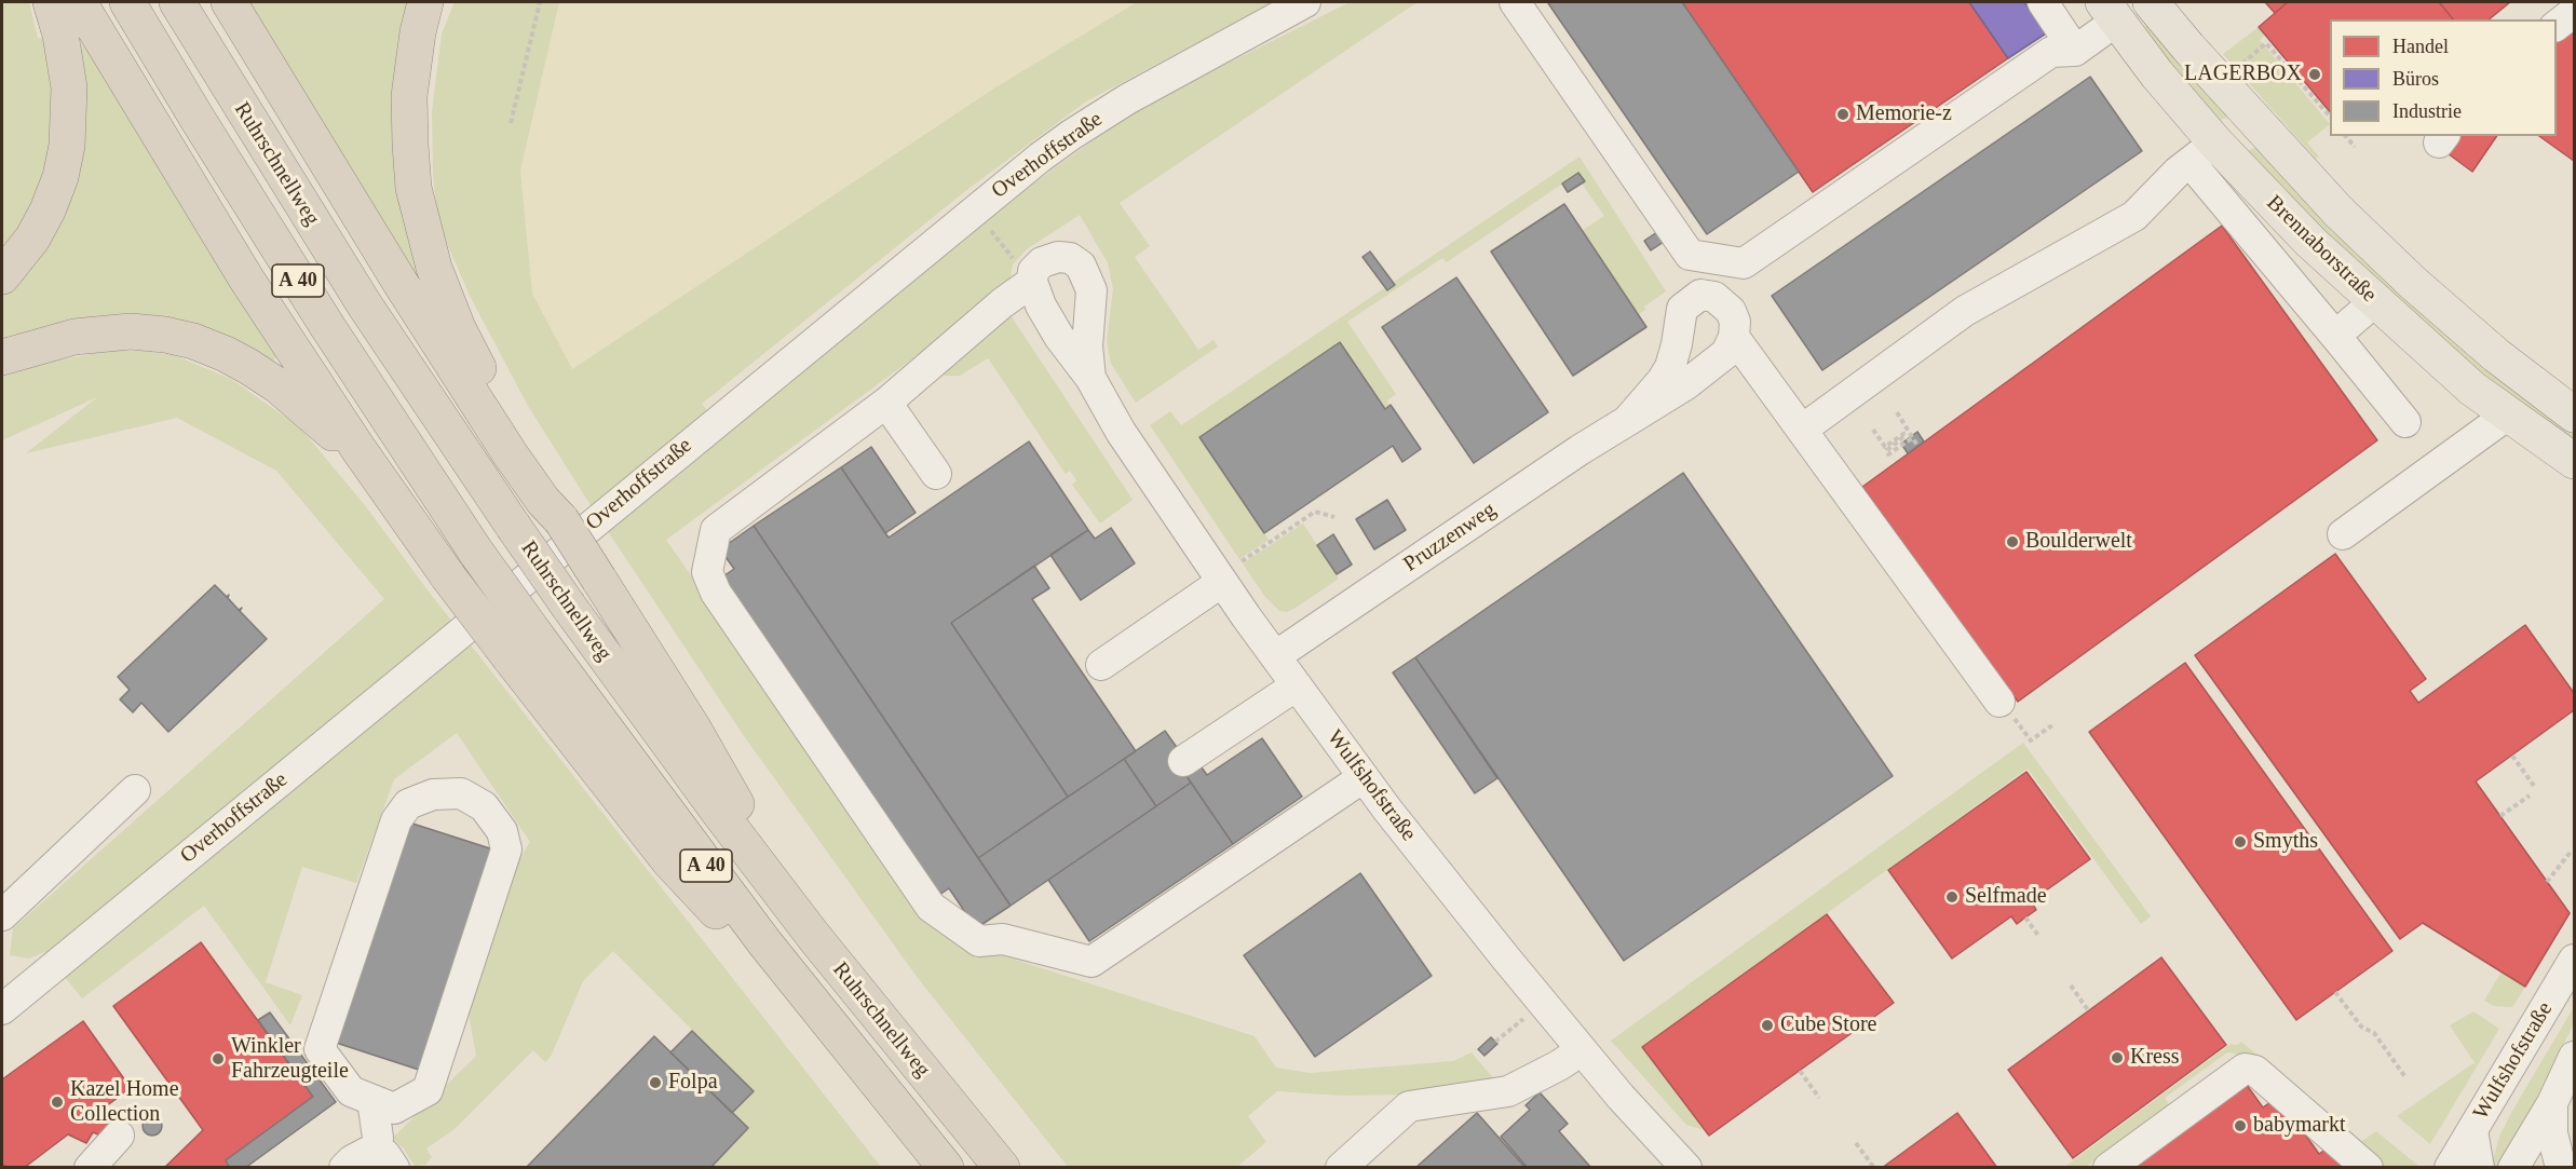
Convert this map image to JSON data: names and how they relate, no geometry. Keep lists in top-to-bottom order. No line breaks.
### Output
{"streets":{"highway":["Ruhrschnellweg","A 40"],"main road":["Brennaborstraße"],"street":["Overhoffstraße","Pruzzenweg","Wulfshofstraße"]},"crossings":[["Pruzzenweg","Wulfshofstraße"]],"places":["LAGERBOX","Memorie-z","Boulderwelt","Smyths","Selfmade","Cube Store","Kress","Winkler Fahrzeugteile","Folpa","Kazel Home Collection","babymarkt"],"legend":["Handel","Büros","Industrie"]}
